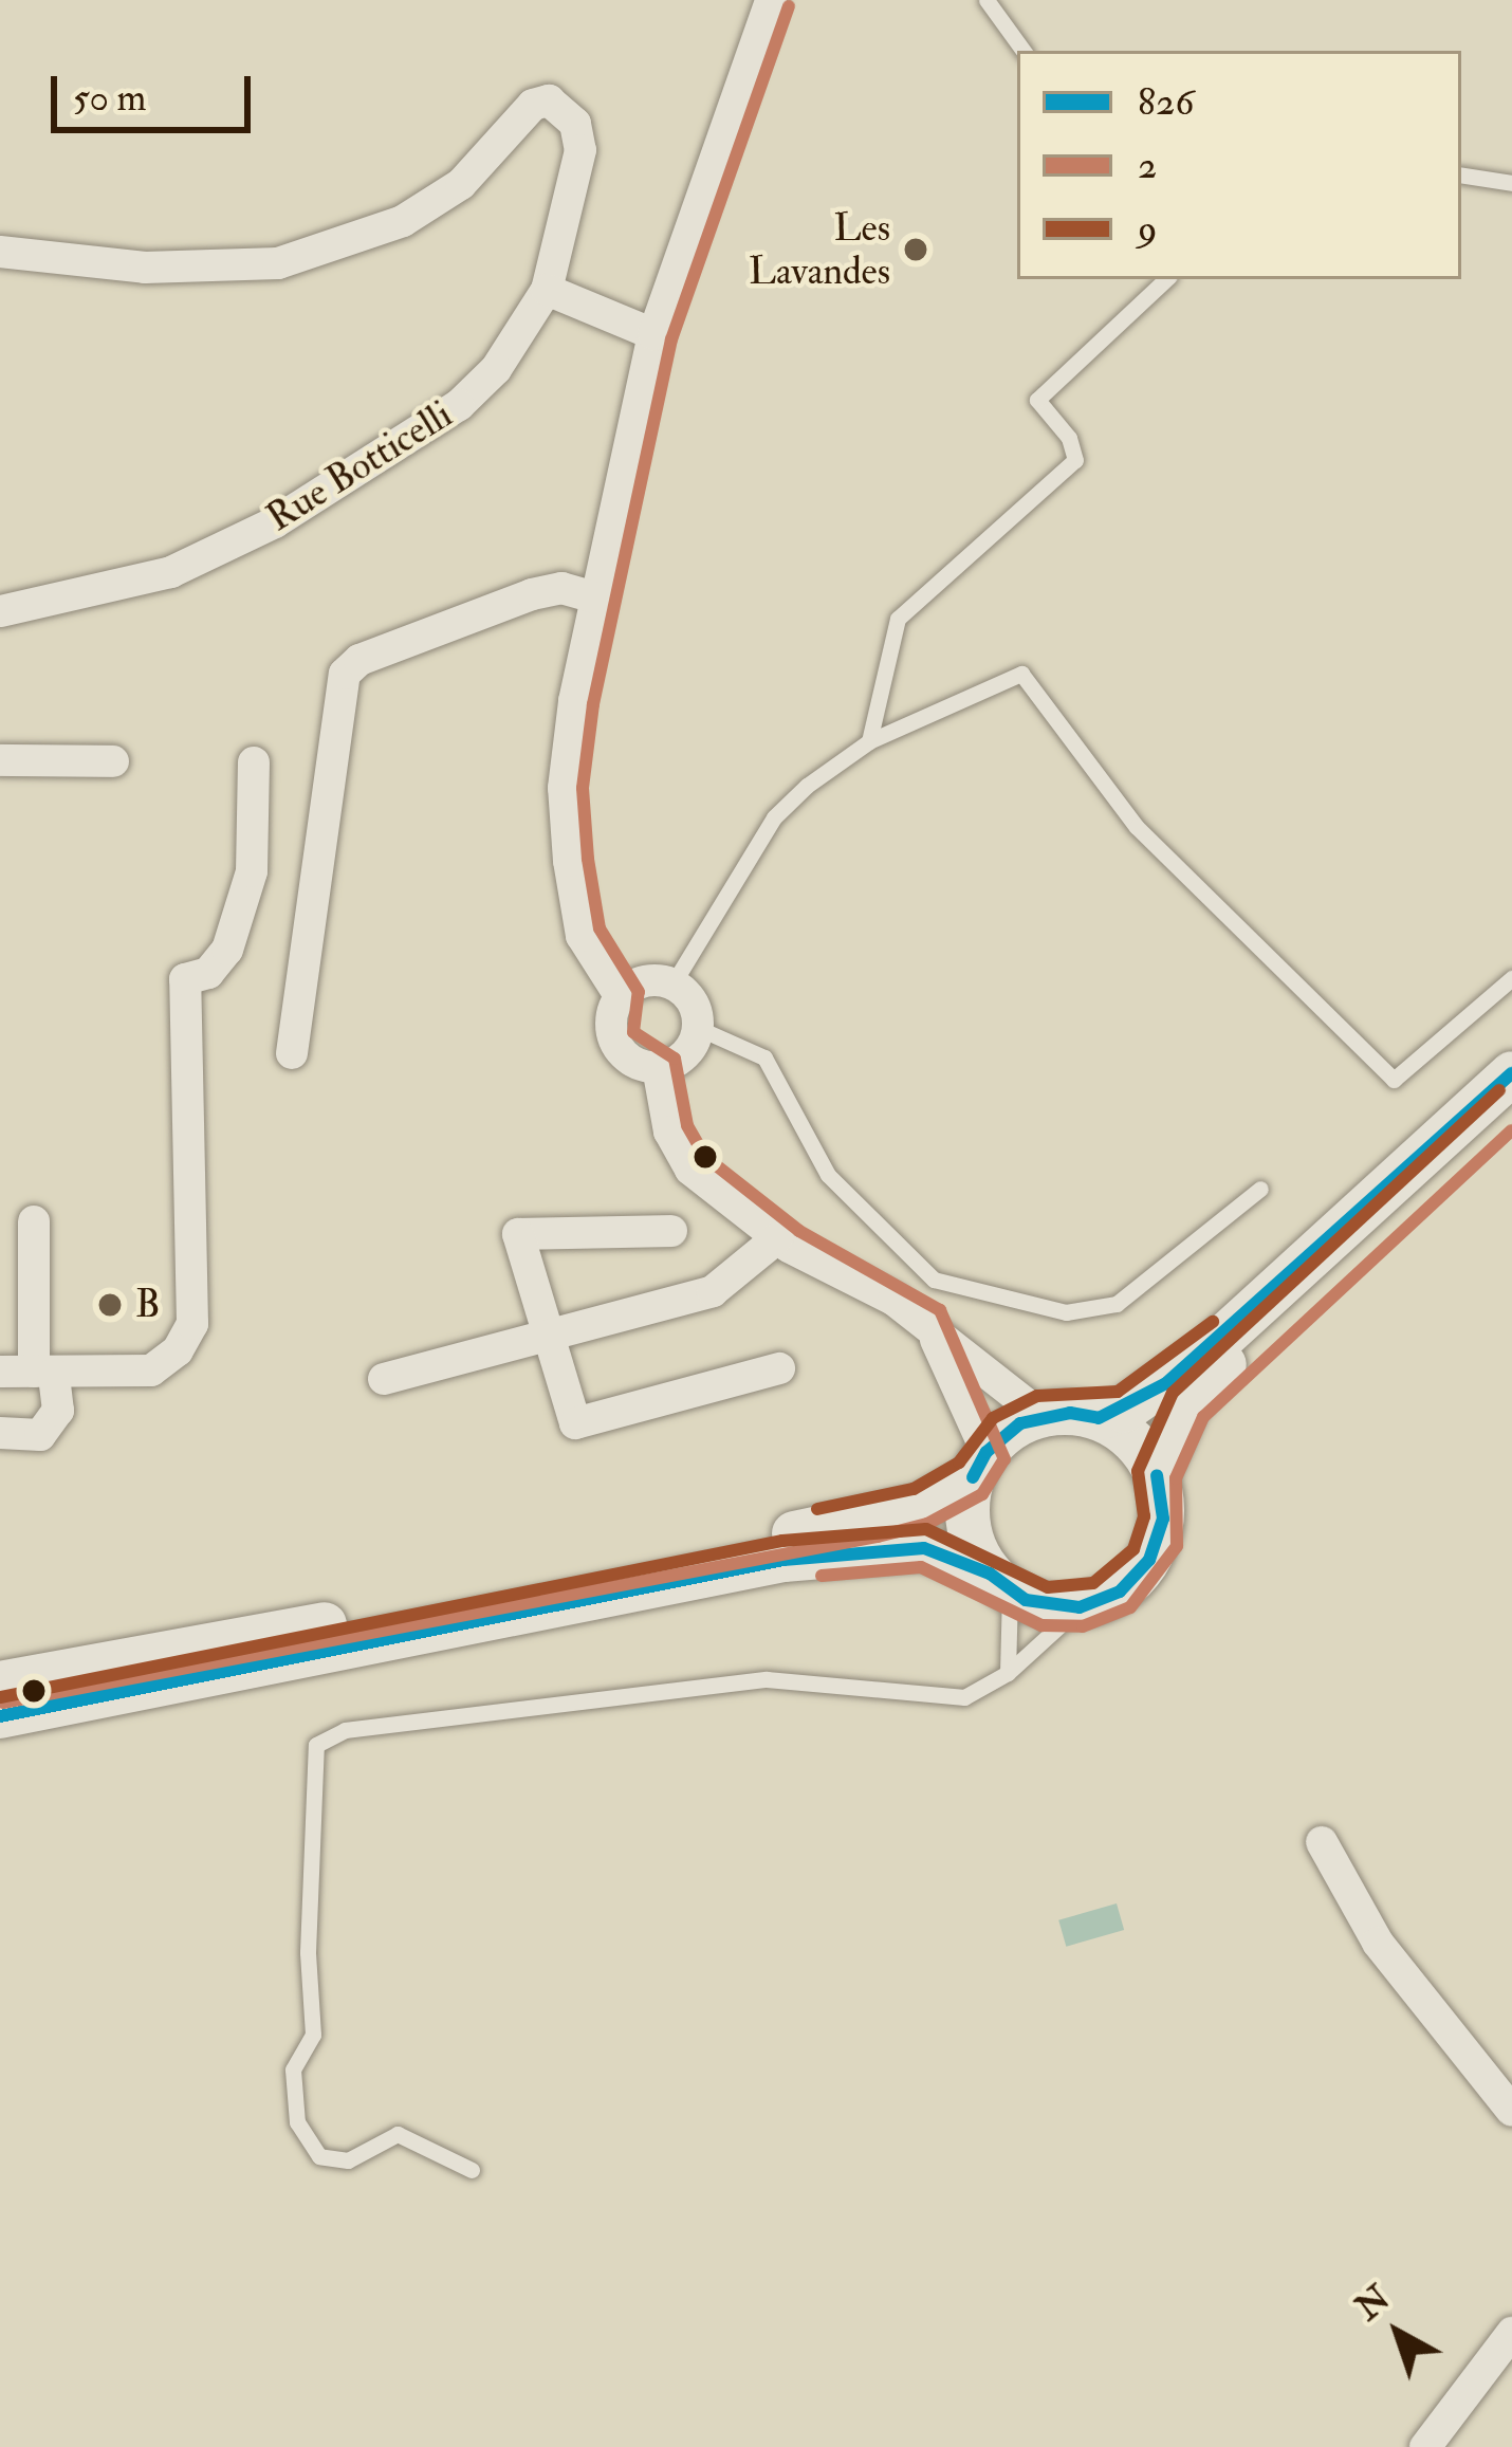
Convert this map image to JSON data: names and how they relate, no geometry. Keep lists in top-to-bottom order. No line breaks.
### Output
{"streets":{"street":["Rue Botticelli"]},"places":["Les Lavandes","B"],"lines":["transit line 2","transit line 826","transit line 9"],"legend":["826","2","9"],"scale_bar":"50 m","north":"top left"}
